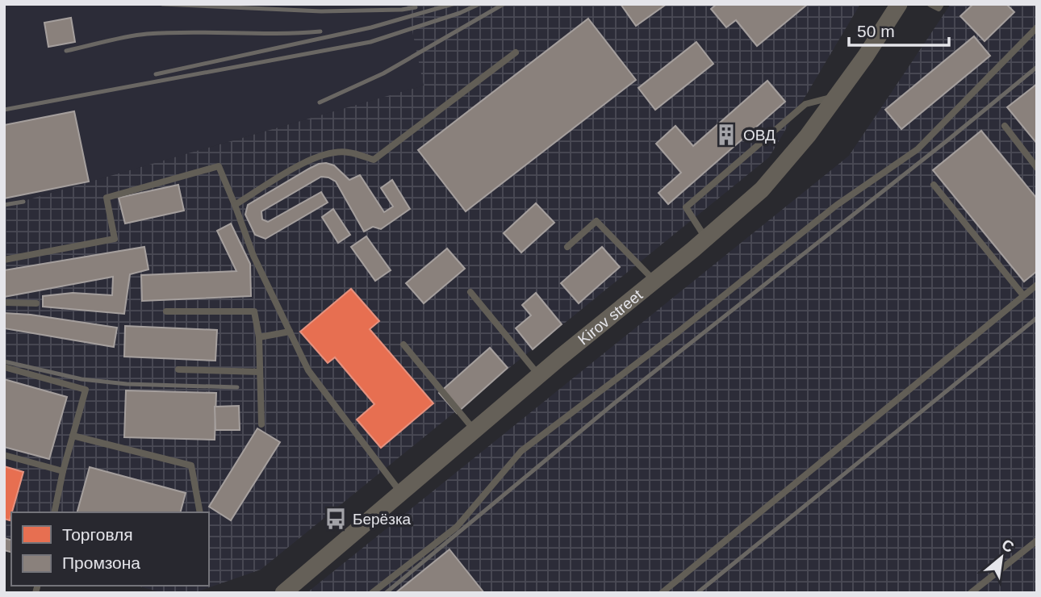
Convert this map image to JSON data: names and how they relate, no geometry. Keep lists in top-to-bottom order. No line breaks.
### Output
{"streets":{"main road":["Kirov street"]},"places":{"building":["ОВД"],"bus stop":["Берёзка"]},"legend":["Торговля","Промзона"],"scale_bar":"50 m","north":"top right"}
